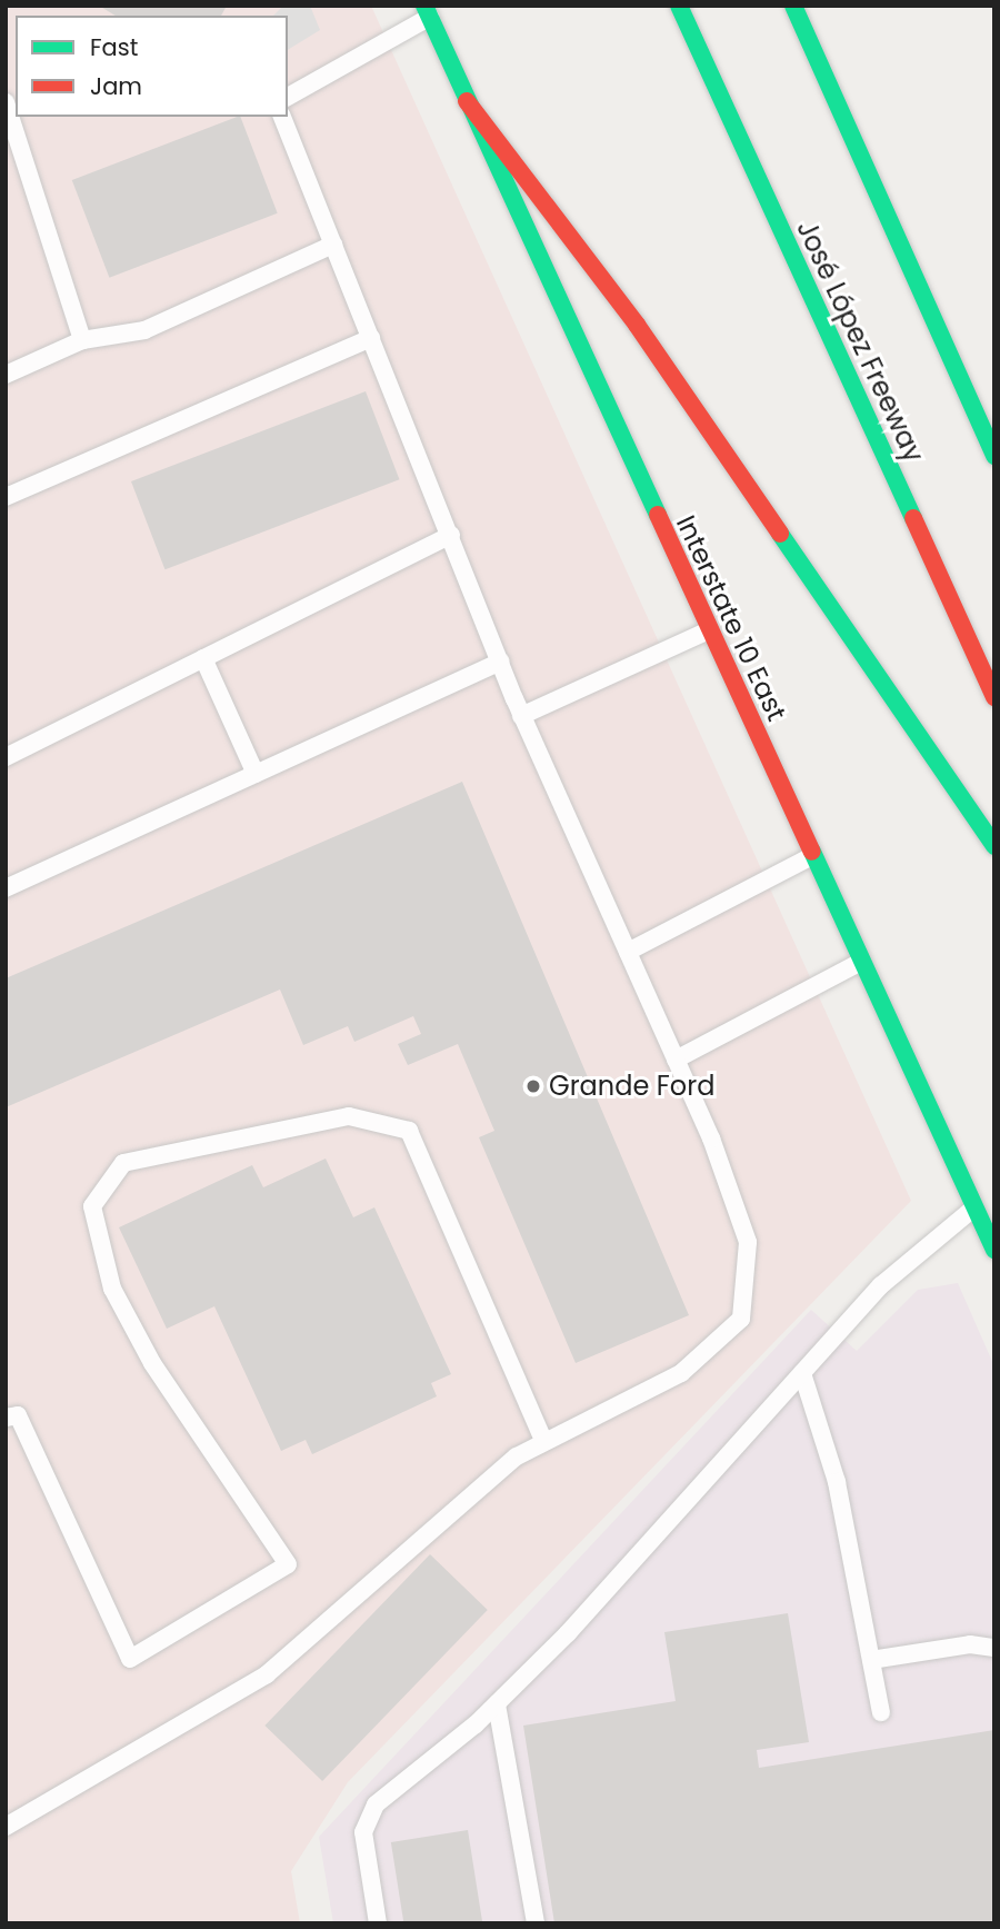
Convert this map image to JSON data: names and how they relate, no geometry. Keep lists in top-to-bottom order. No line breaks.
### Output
{"streets":{"main road":["José López Freeway","Interstate 10 East"]},"places":["Grande Ford"],"legend":["Fast","Jam"]}
